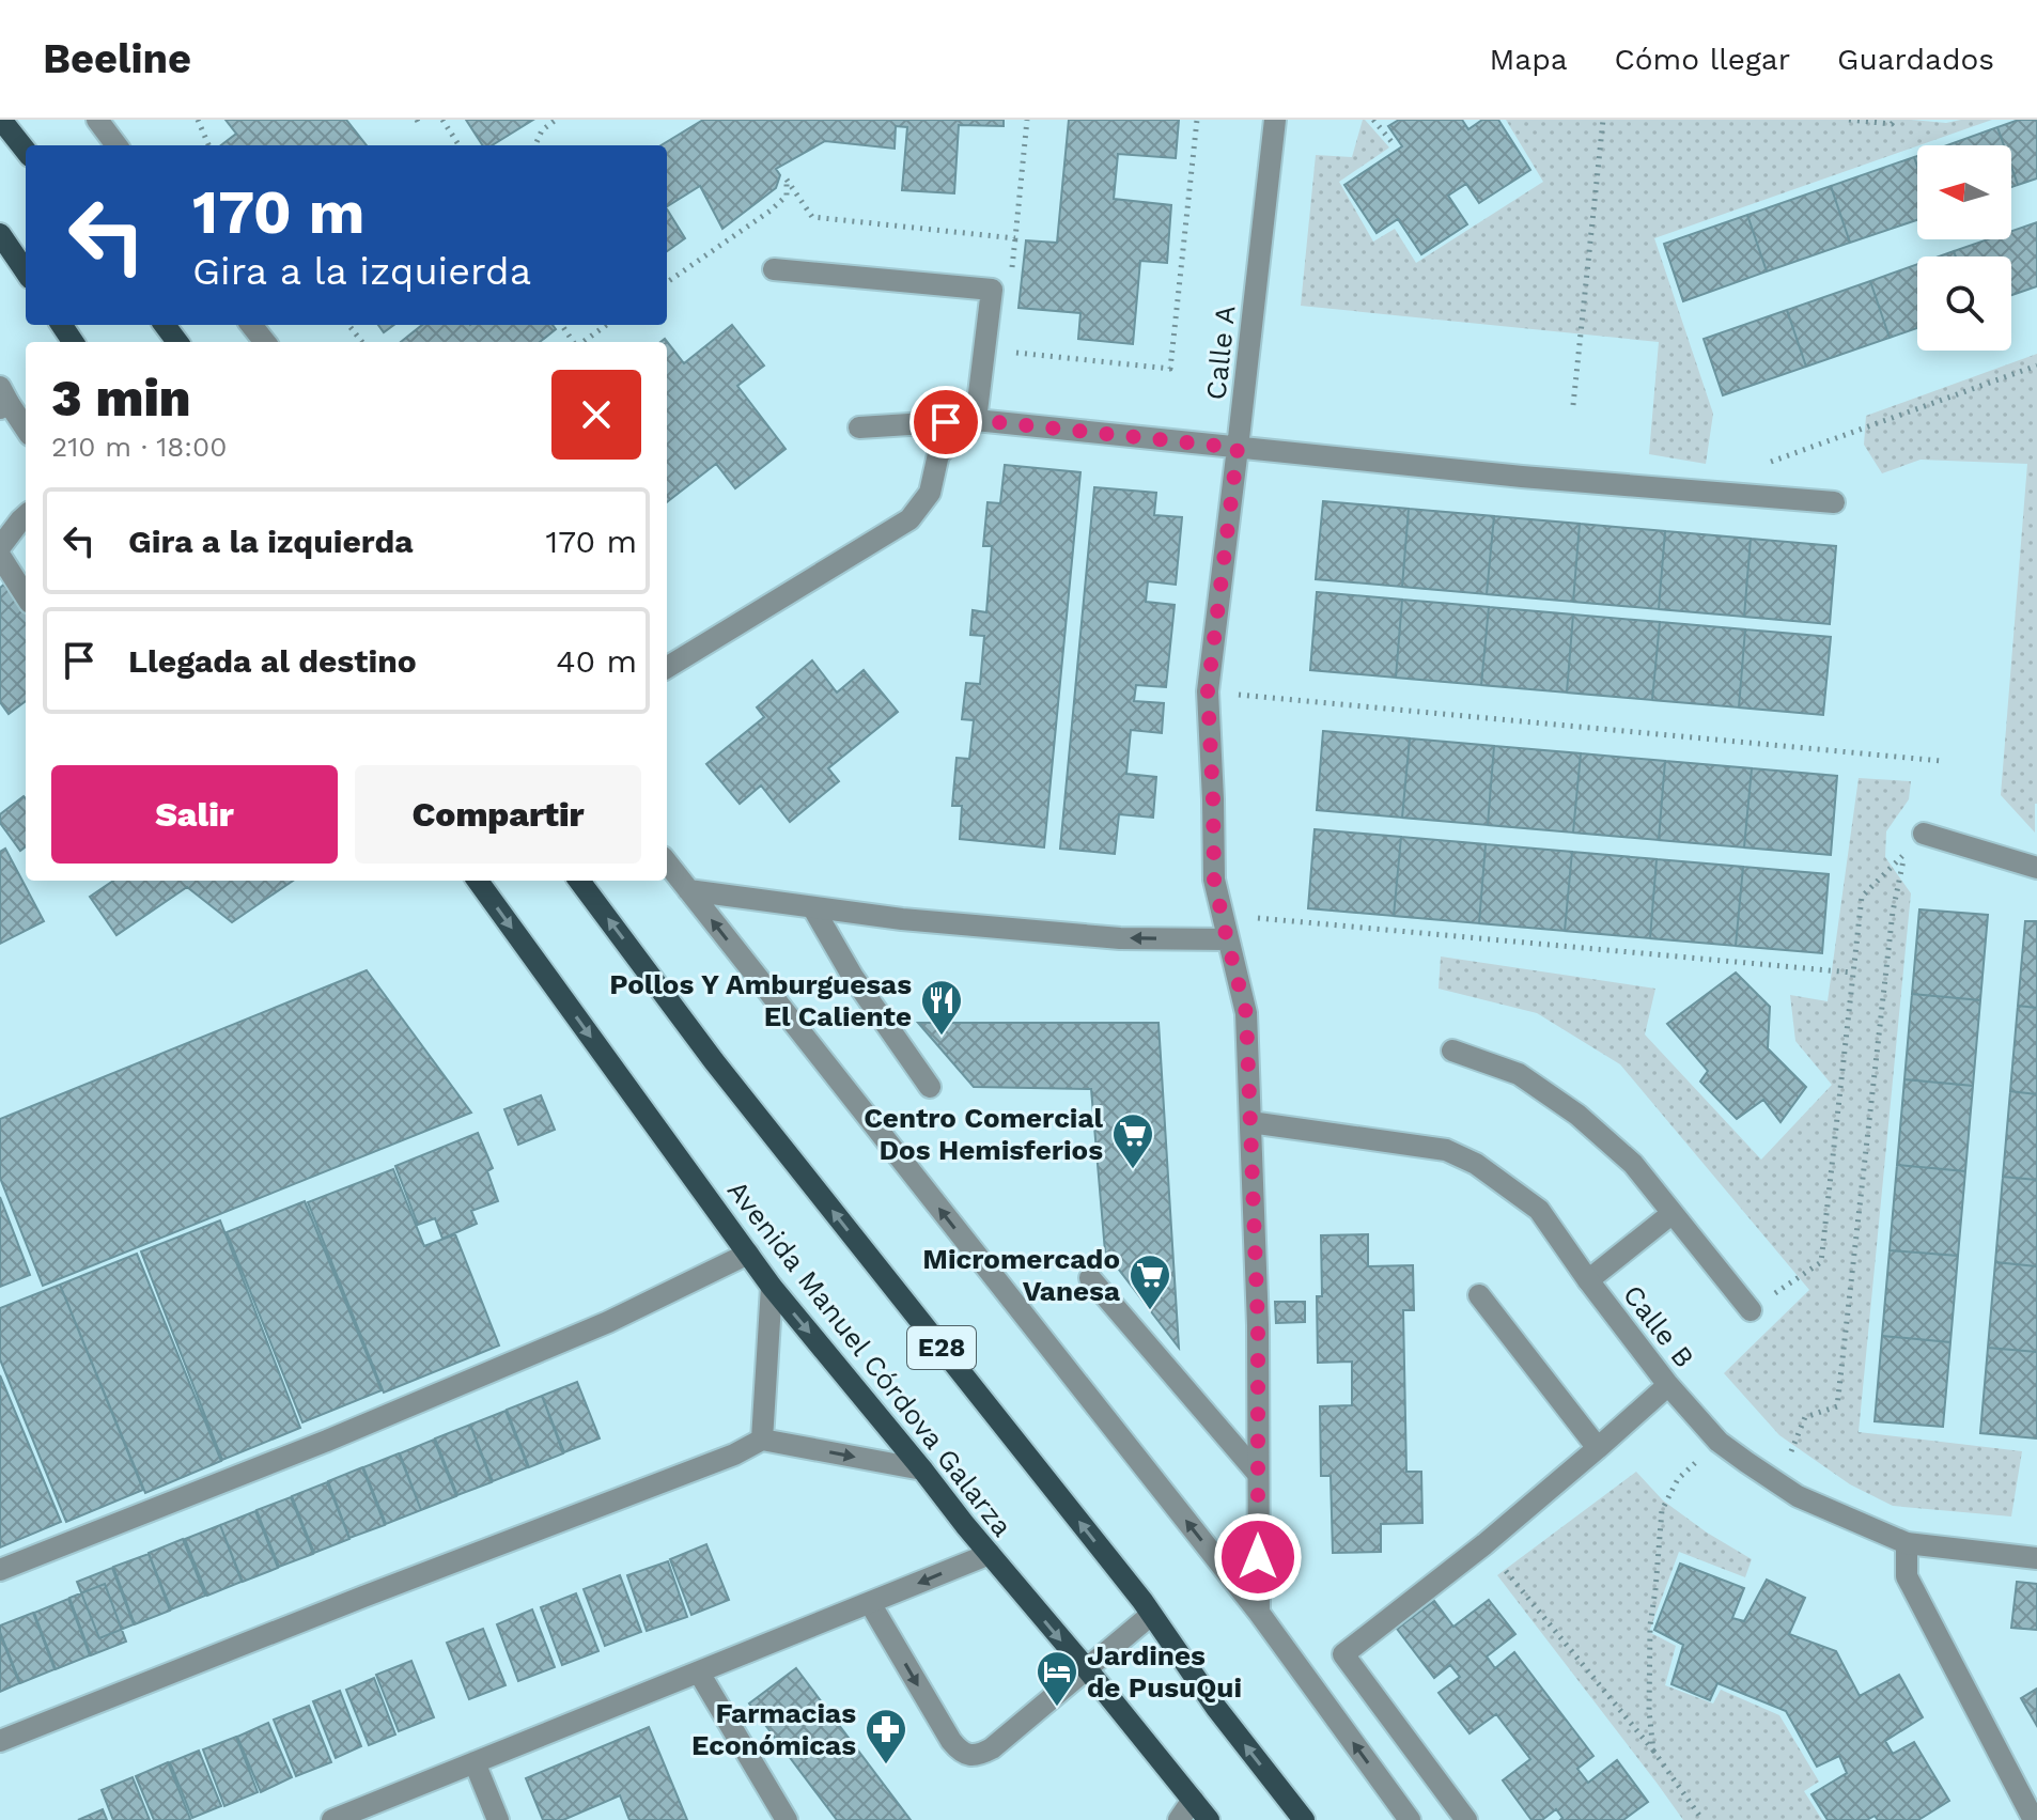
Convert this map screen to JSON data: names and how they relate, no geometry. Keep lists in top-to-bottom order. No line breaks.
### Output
{"streets":{"main road":["E28","Avenida Manuel Córdova Galarza"],"street":["Calle A","Calle B"]},"crossings":[["Calle A","Calle B"]],"places":{"restaurant":["Pollos Y Amburguesas El Caliente"],"supermarket":["Centro Comercial Dos Hemisferios","Micromercado Vanesa"],"hotel":["Jardines de PusuQui"],"pharmacy":["Farmacias Económicas"]},"north":"left","page":{"header":"Beeline","nav":["Mapa","Cómo llegar","Guardados"],"turn":["170 m","Gira a la izquierda"],"heading":["3 min","210 m · 18:00"],"list":[{"name":"Gira a la izquierda","value":"170 m"},{"name":"Llegada al destino","value":"40 m"}],"buttons":["Salir","Compartir"]}}
